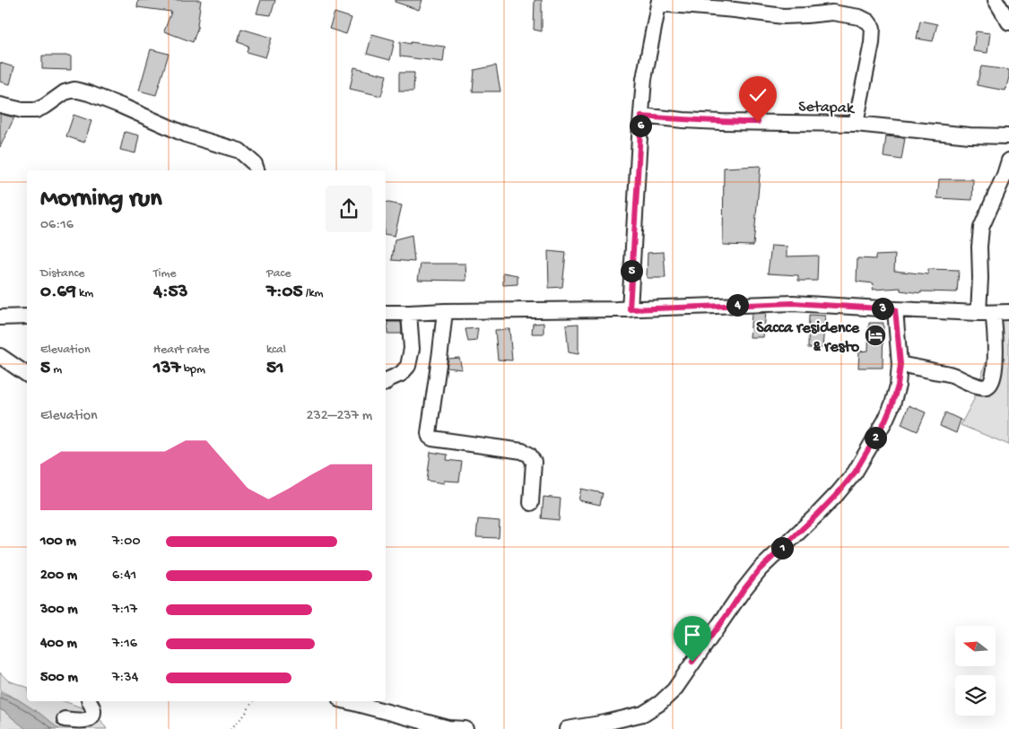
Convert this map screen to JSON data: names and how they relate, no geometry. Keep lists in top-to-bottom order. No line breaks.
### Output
{"streets":{"street":["Setapak"]},"places":{"hotel":["Sacca residence & resto"]},"north":"left","page":{"pins":["6","5","4","3","2","1"],"heading":["Morning run","06:16"],"stats":[["Distance","0.69 km"],["Time","4:53"],["Pace","7:05 /km"],["Elevation","5 m"],["Heart rate","137 bpm"],["kcal","51"]],"chart":["Elevation","232–237 m"],"list":[{"name":"100 m","note":"7:00"},{"name":"200 m","note":"6:41"},{"name":"300 m","note":"7:17"},{"name":"400 m","note":"7:16"},{"name":"500 m","note":"7:34"}]}}
